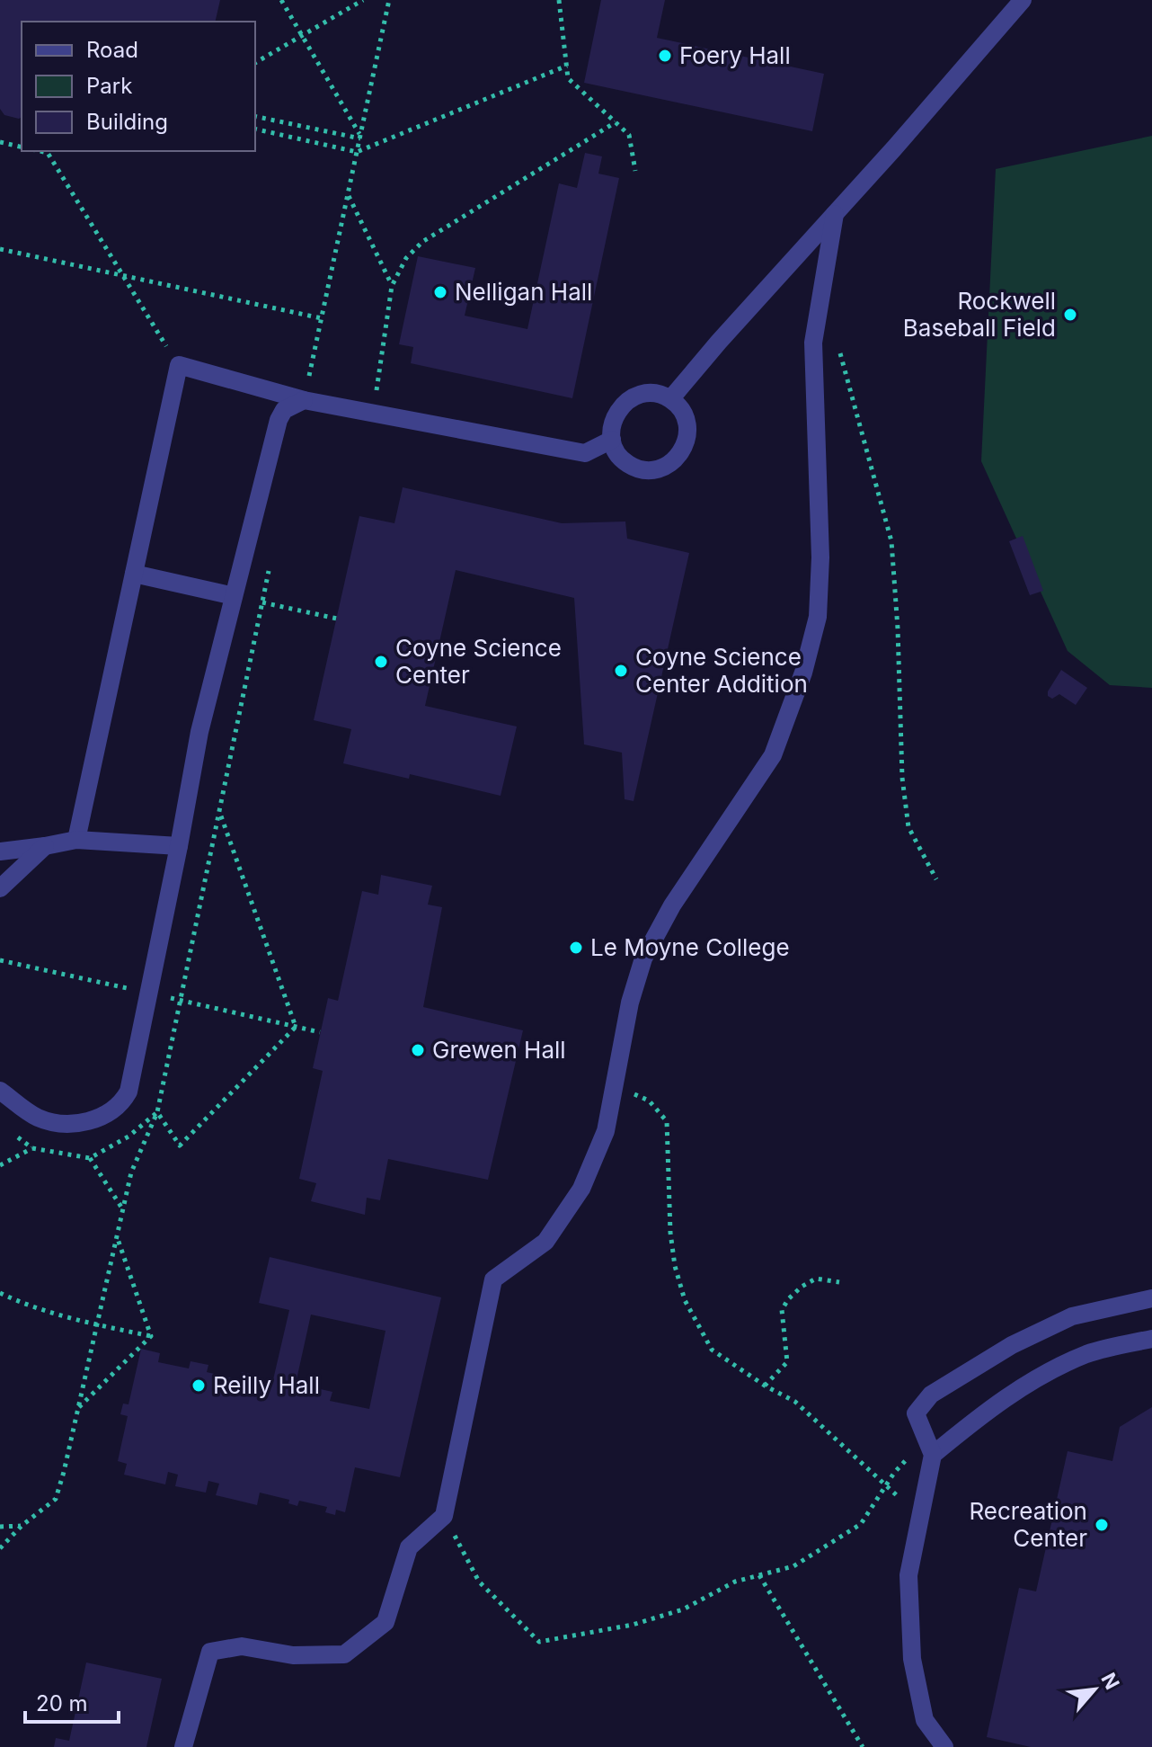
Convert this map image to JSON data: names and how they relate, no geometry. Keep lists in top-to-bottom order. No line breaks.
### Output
{"places":["Foery Hall","Nelligan Hall","Rockwell Baseball Field","Coyne Science Center","Coyne Science Center Addition","Le Moyne College","Grewen Hall","Reilly Hall","Recreation Center"],"legend":["Road","Park","Building"],"scale_bar":"20 m","north":"top right"}
